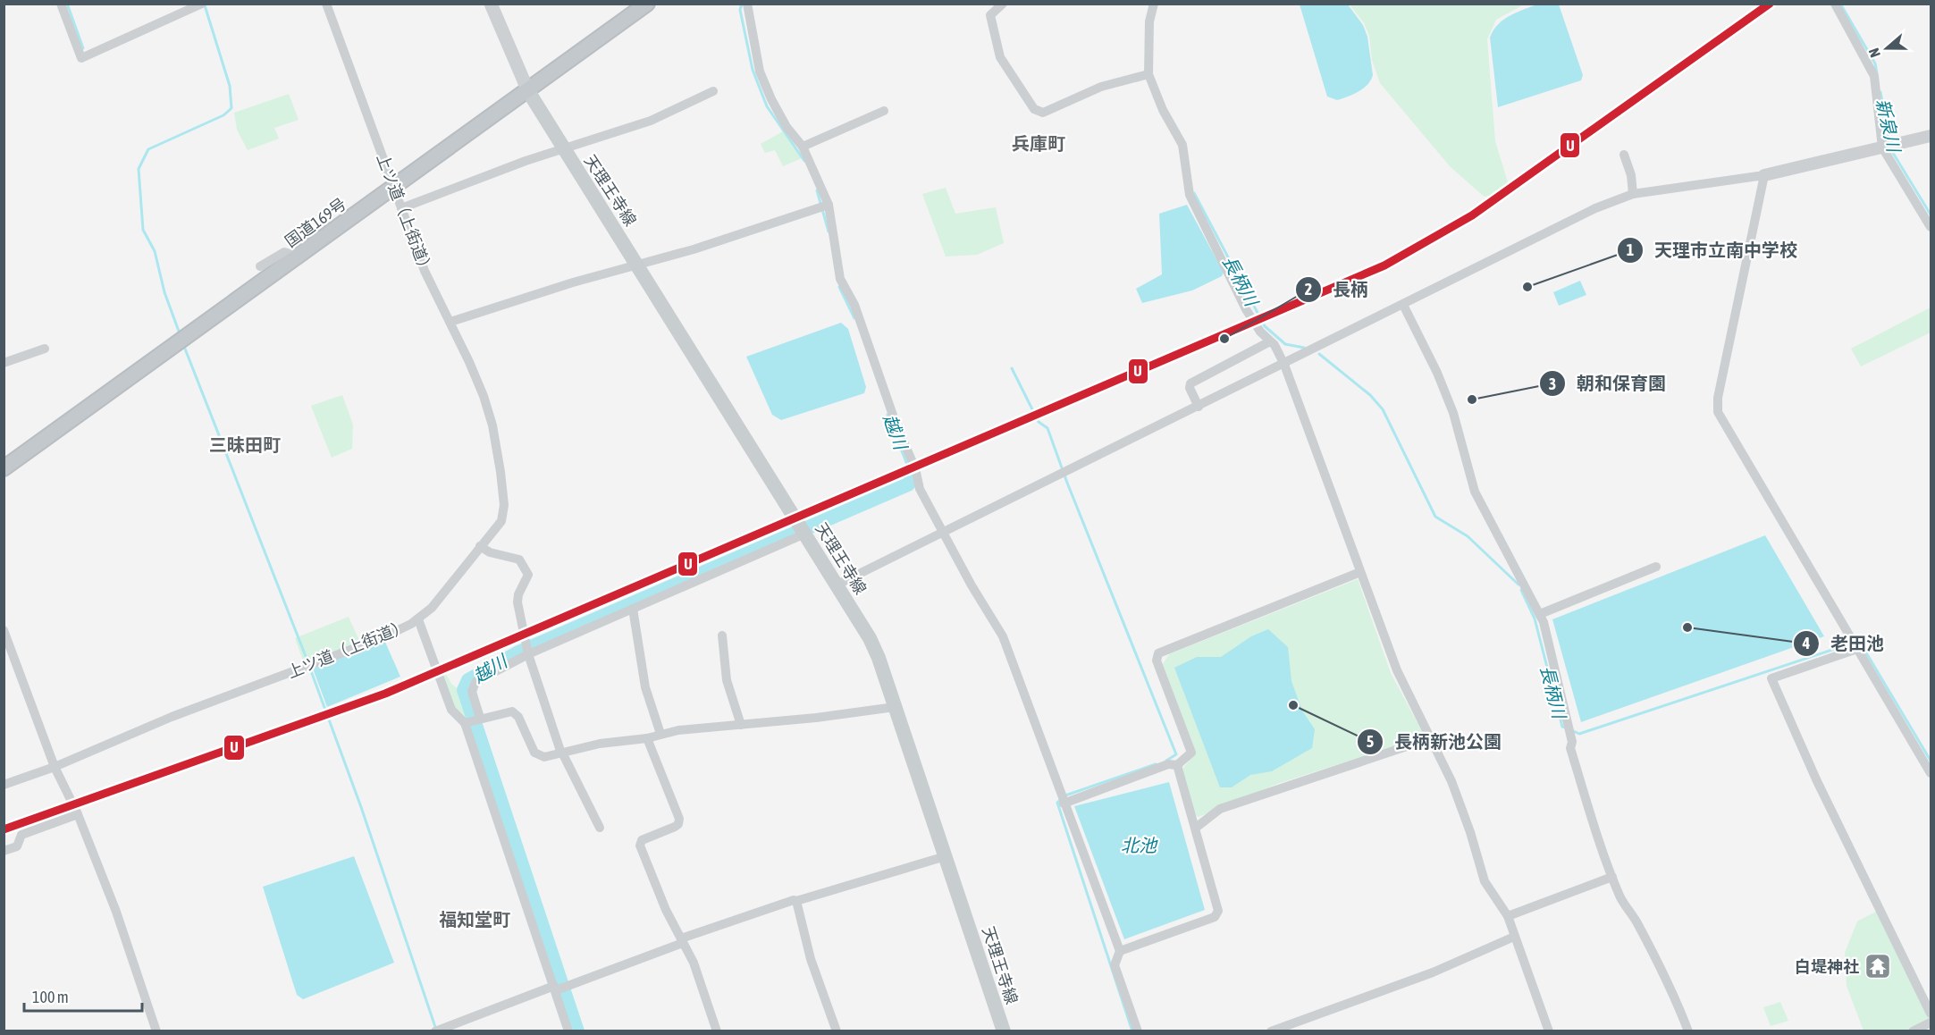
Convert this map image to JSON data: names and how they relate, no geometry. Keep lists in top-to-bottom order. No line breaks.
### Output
{"streets":{"highway":["国道169号"],"main road":["天理王寺線"],"street":["上ツ道（上街道）"]},"crossings":[["天理王寺線","国道169号"],["上ツ道（上街道）","国道169号"]],"districts":["兵庫町","三昧田町","福知堂町"],"water":["新泉川","長柄川","越川","北池"],"places":{"other":["天理市立南中学校","長柄","朝和保育園","老田池","長柄新池公園"],"temple":["白堤神社"]},"lines":["transit line U"],"scale_bar":"100 m","north":"left"}
